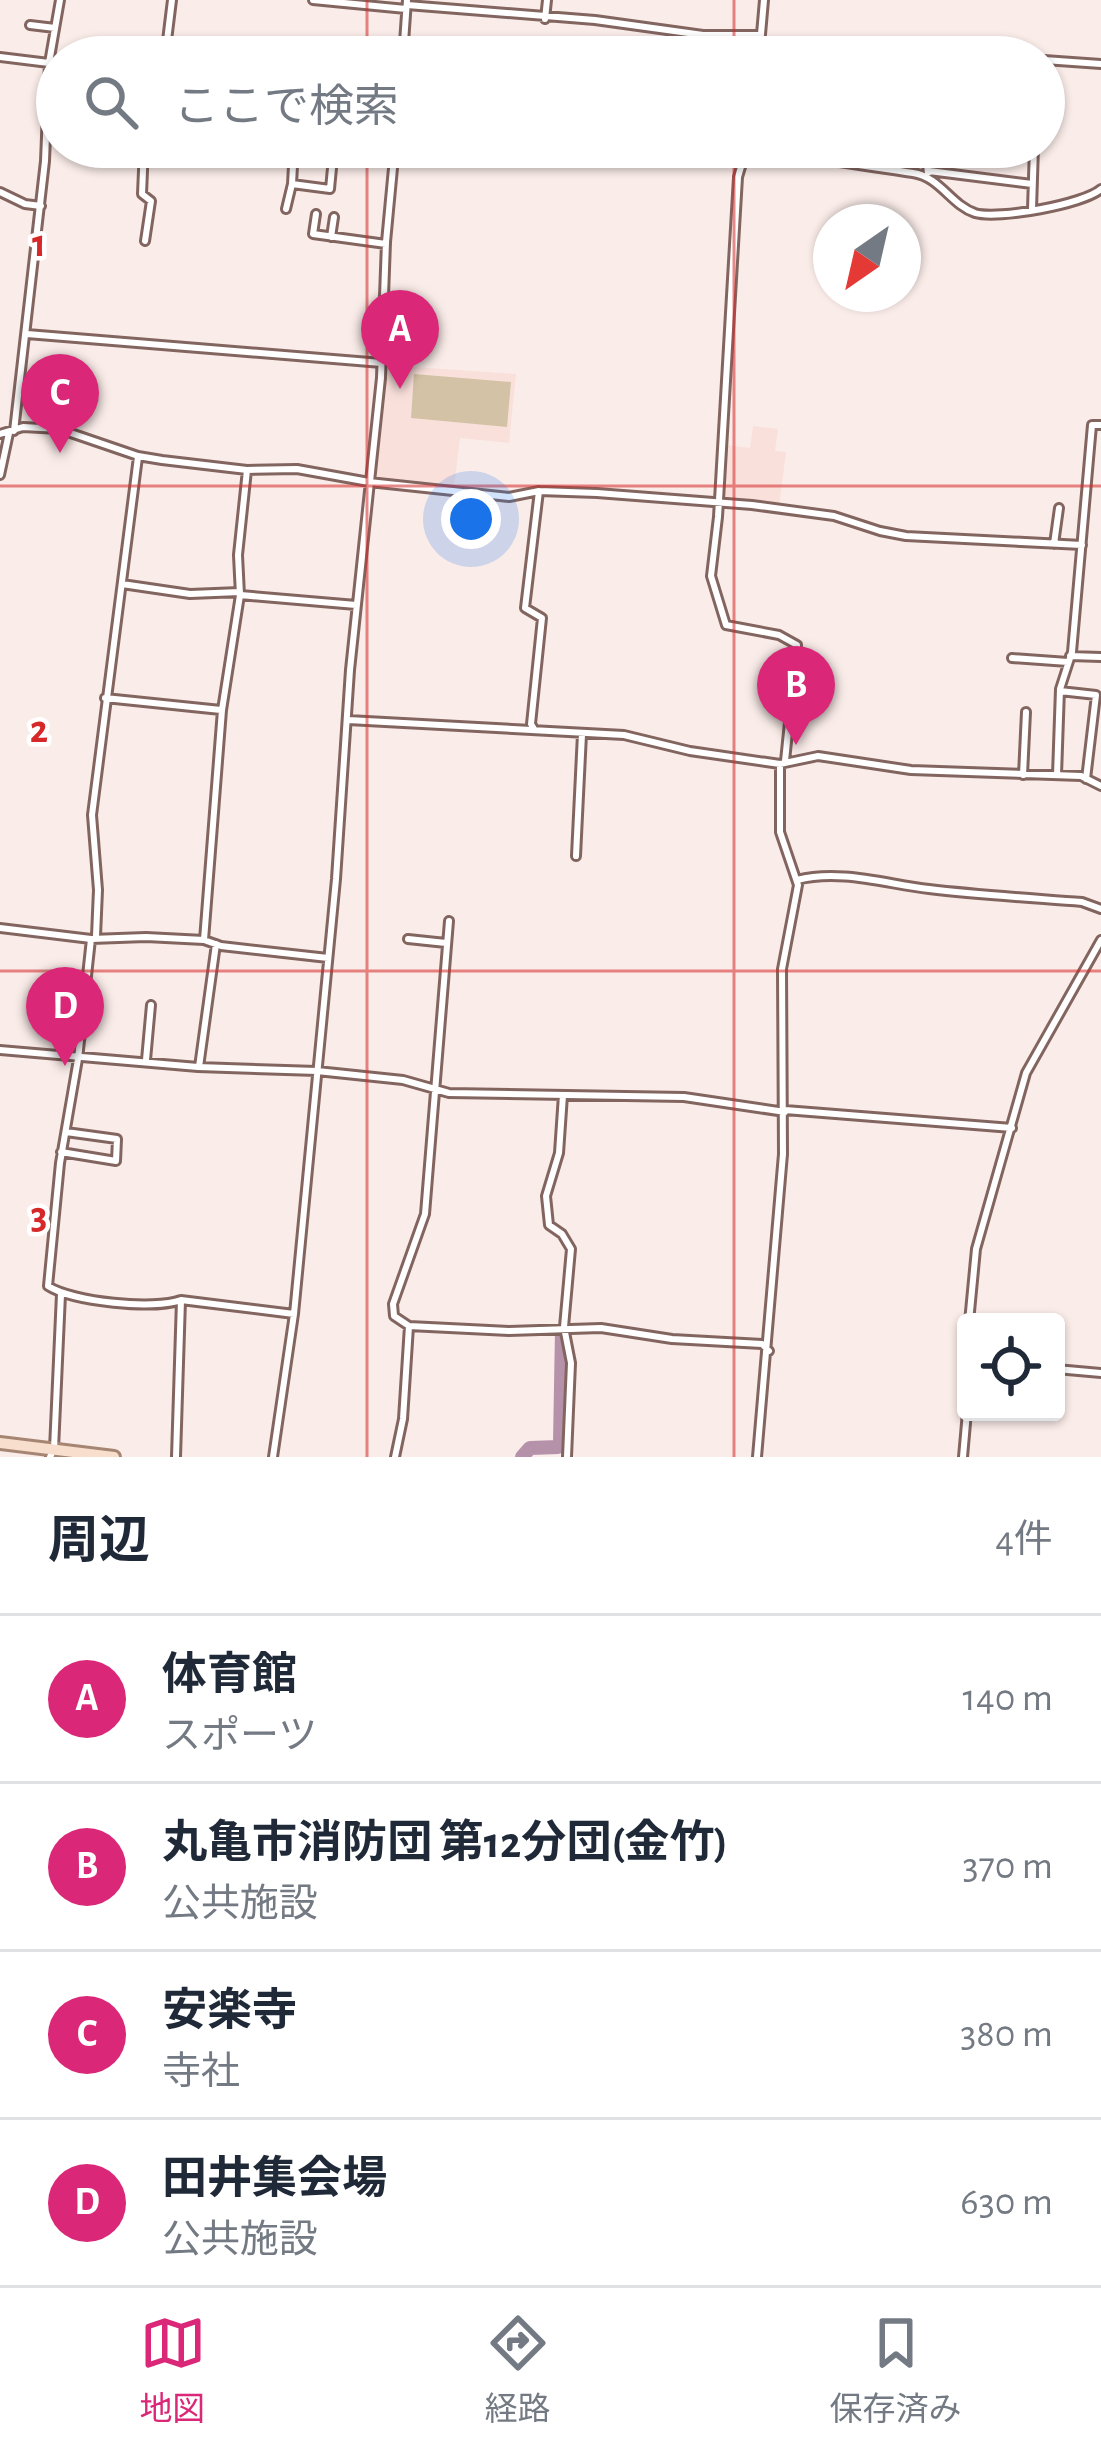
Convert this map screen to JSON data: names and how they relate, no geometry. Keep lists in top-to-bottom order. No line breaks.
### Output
{"north":"bottom left","page":{"search":"ここで検索","pins":["A","C","B","D"],"heading":["周辺","4件"],"list":[{"mark":"A","name":"体育館","note":"スポーツ","value":"140 m"},{"mark":"B","name":"丸亀市消防団 第12分団(金竹)","note":"公共施設","value":"370 m"},{"mark":"C","name":"安楽寺","note":"寺社","value":"380 m"},{"mark":"D","name":"田井集会場","note":"公共施設","value":"630 m"}],"nav":["地図","経路","保存済み"]},"grid":{"rows":["1","2","3"]}}
